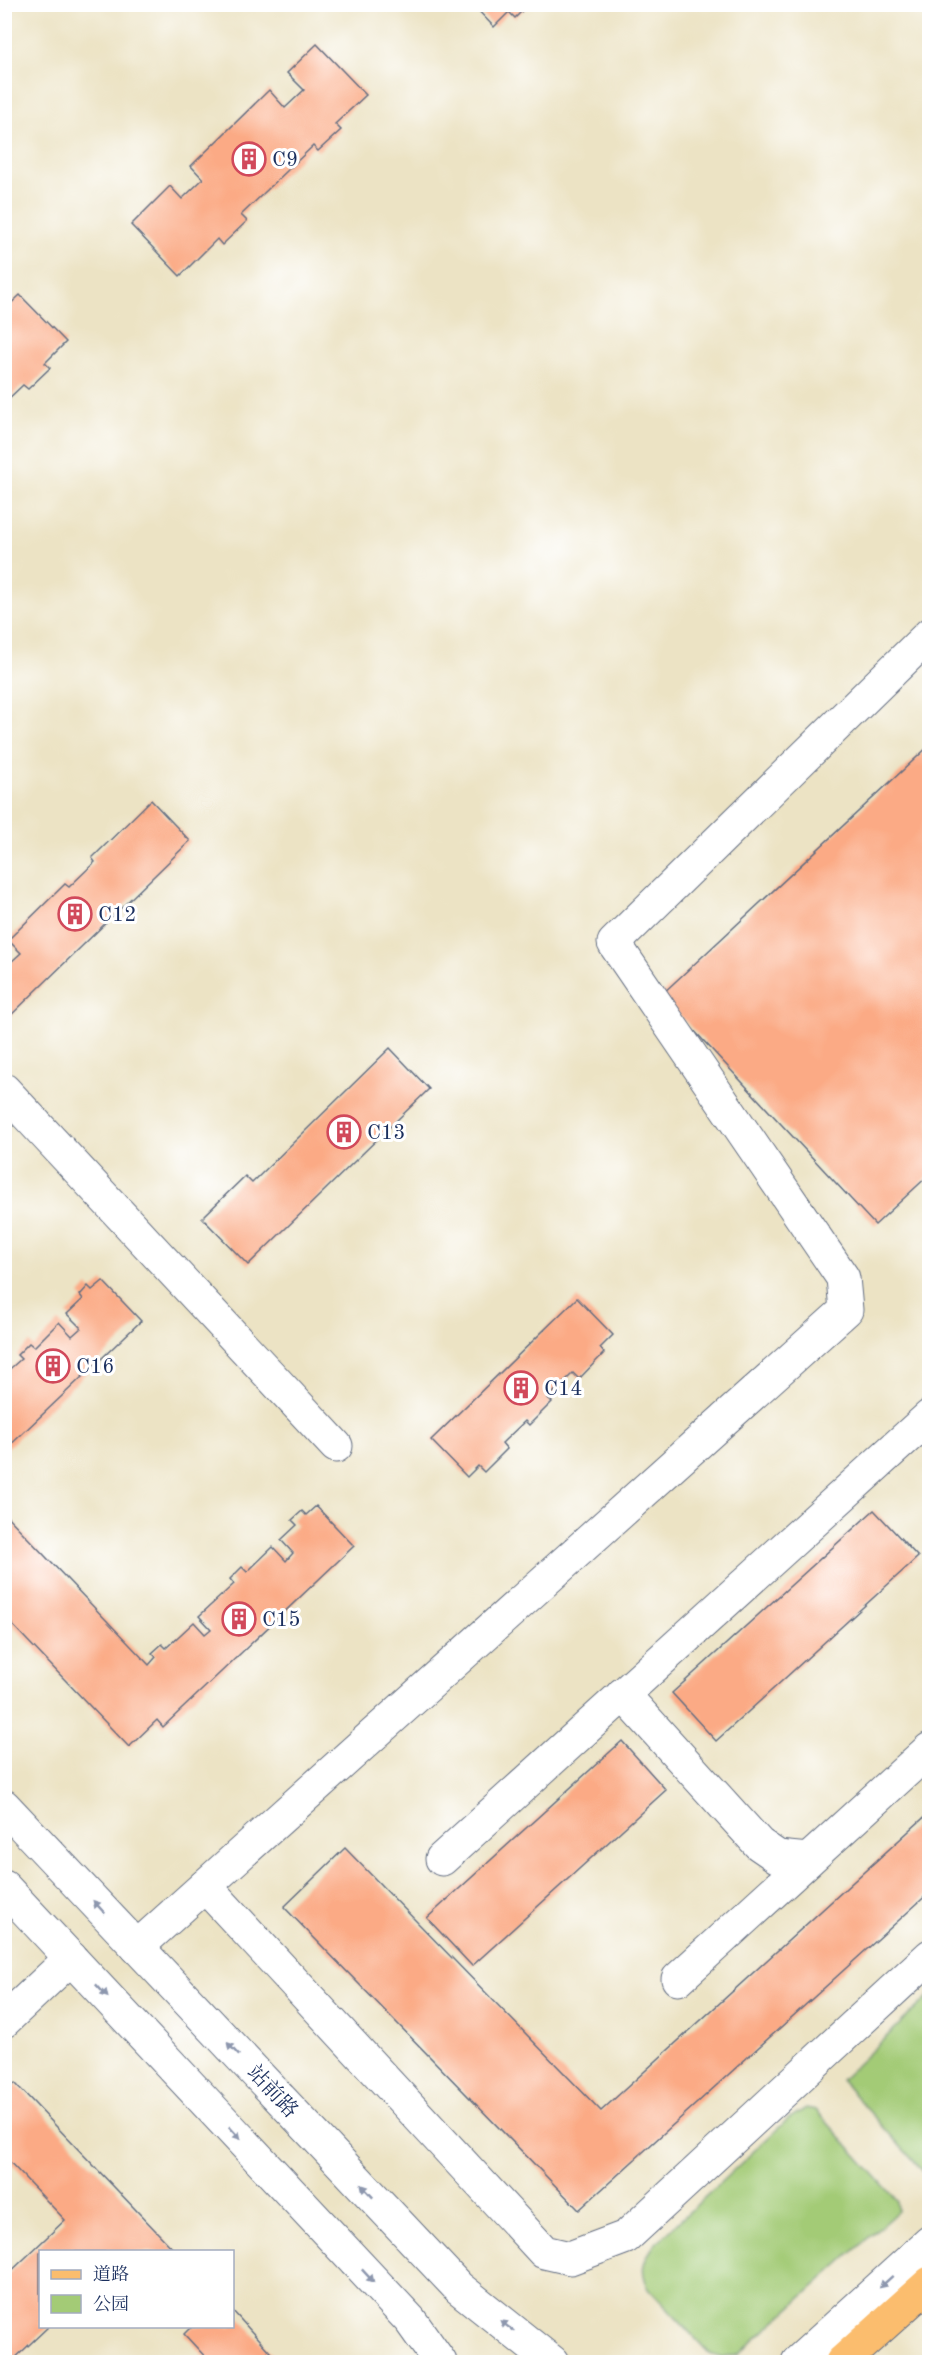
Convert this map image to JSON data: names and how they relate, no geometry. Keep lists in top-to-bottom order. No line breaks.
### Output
{"streets":{"street":["站前路"]},"places":{"building":["C9","C12","C13","C16","C14","C15"]},"legend":["道路","公园"]}
